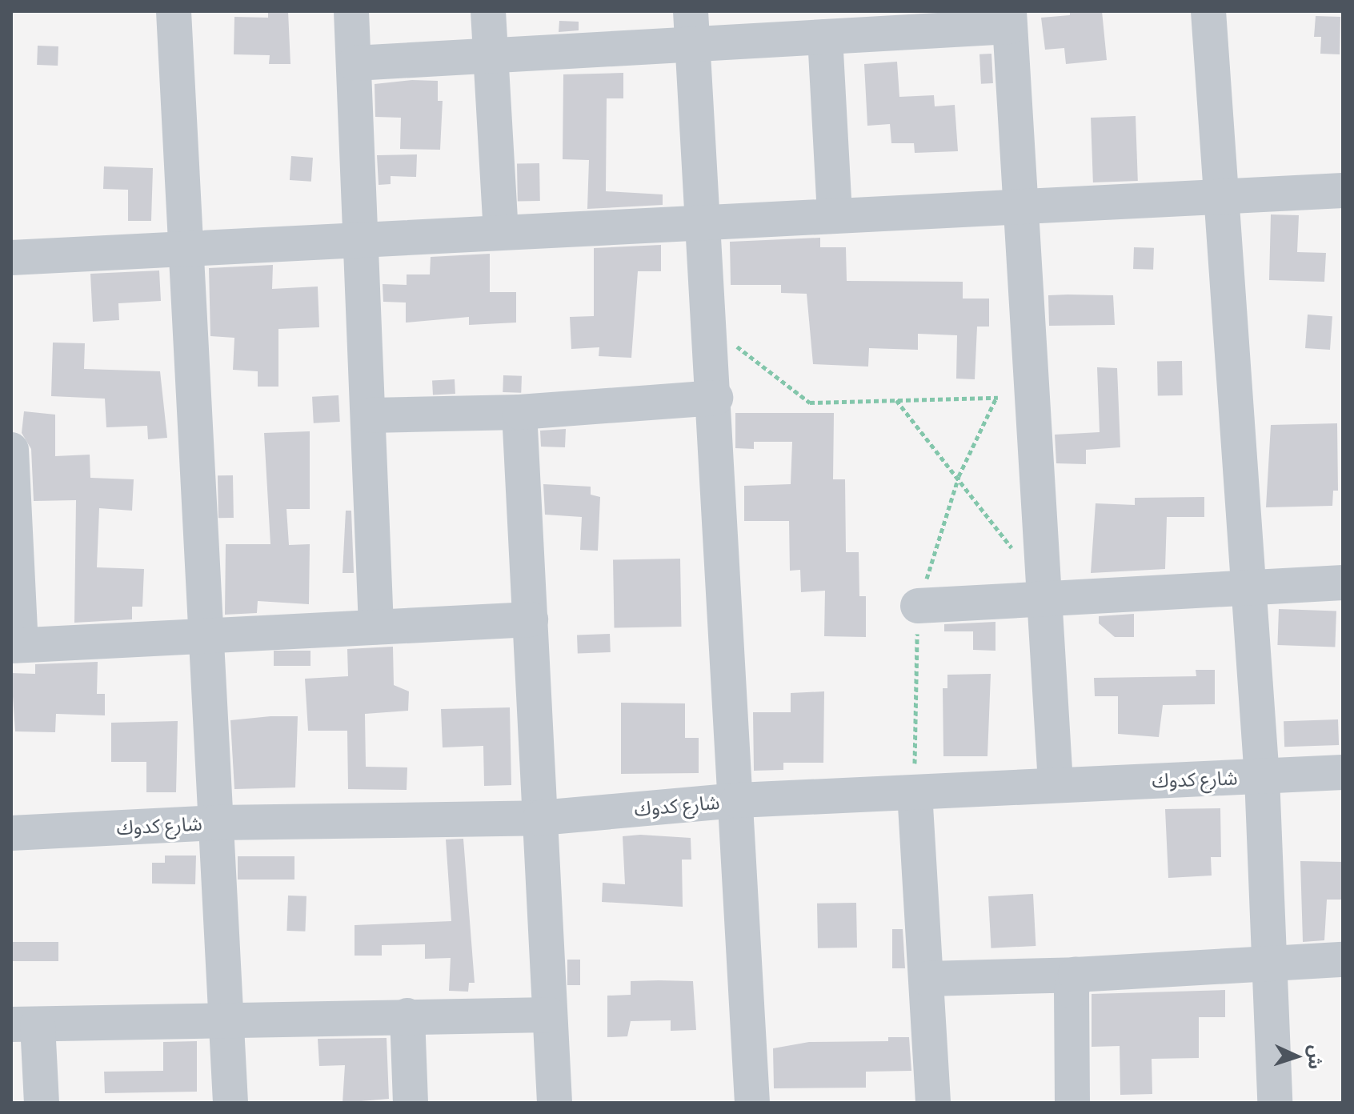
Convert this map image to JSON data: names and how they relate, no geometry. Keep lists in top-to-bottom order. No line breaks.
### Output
{"streets":{"street":["شارع كدوك"]},"north":"right"}
